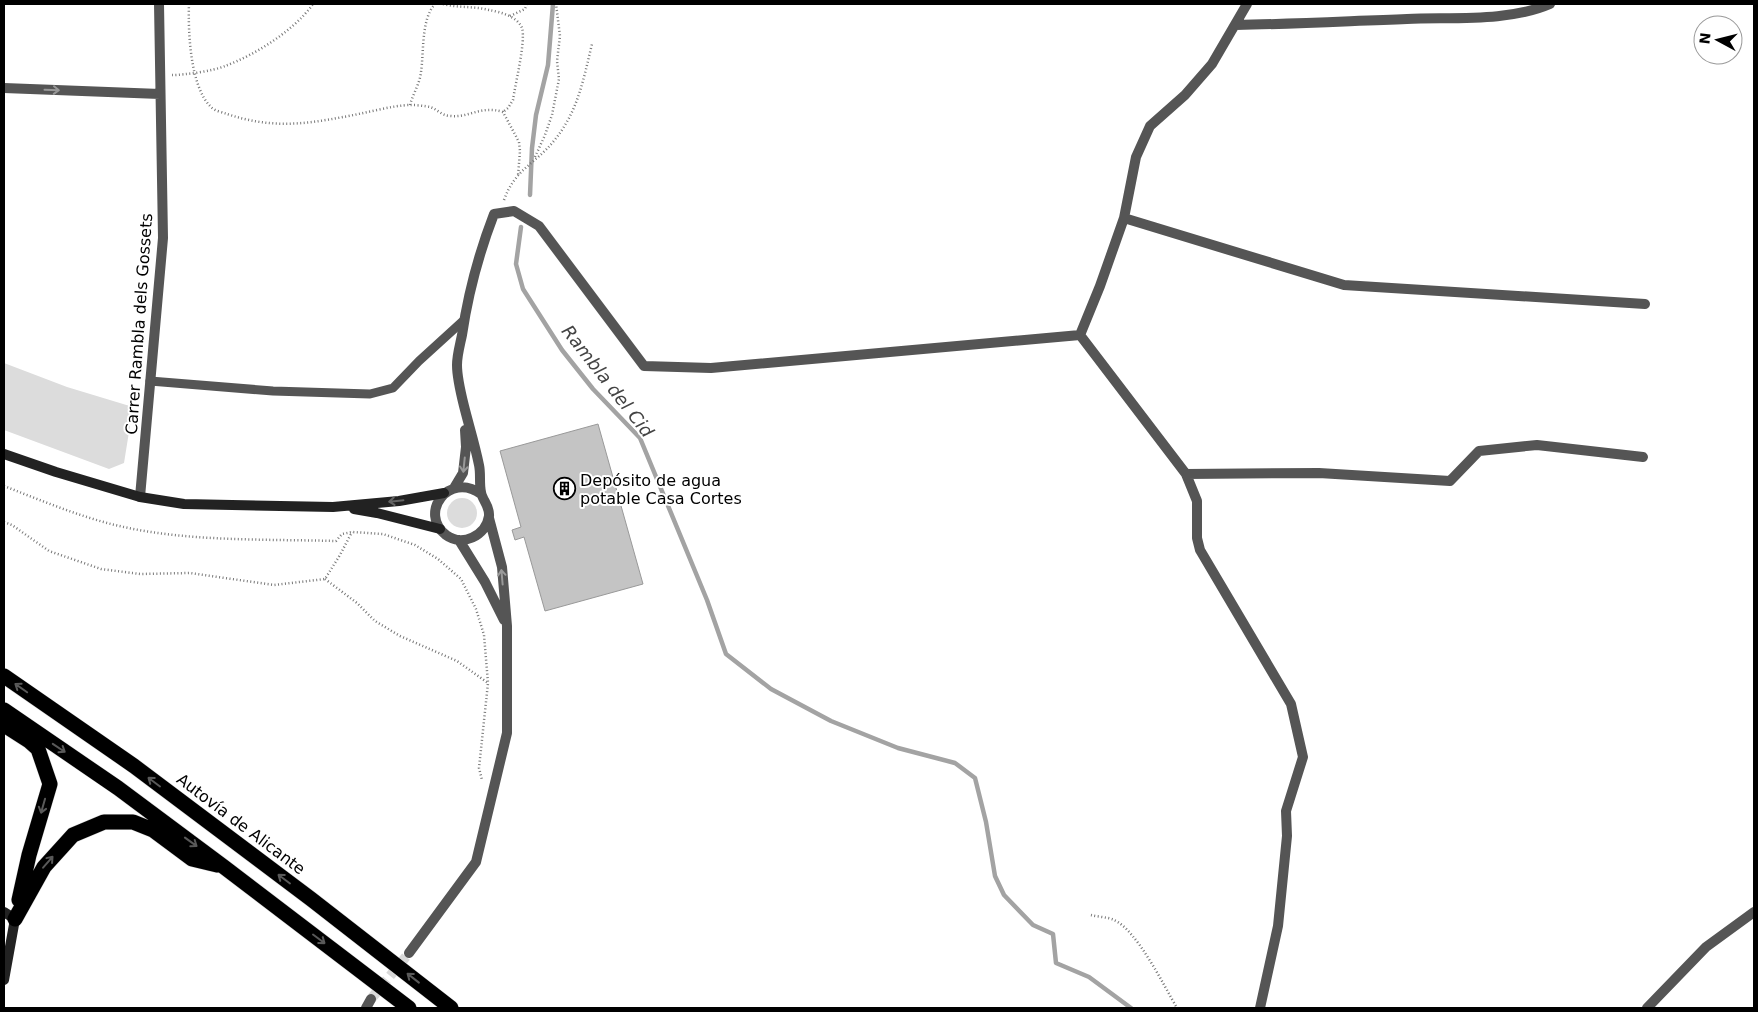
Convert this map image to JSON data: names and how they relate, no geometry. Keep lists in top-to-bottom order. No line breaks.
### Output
{"streets":{"highway":["Autovía de Alicante"],"street":["Carrer Rambla dels Gossets"]},"water":["Rambla del Cid"],"places":{"building":["Depósito de agua potable Casa Cortes"]},"north":"left"}
